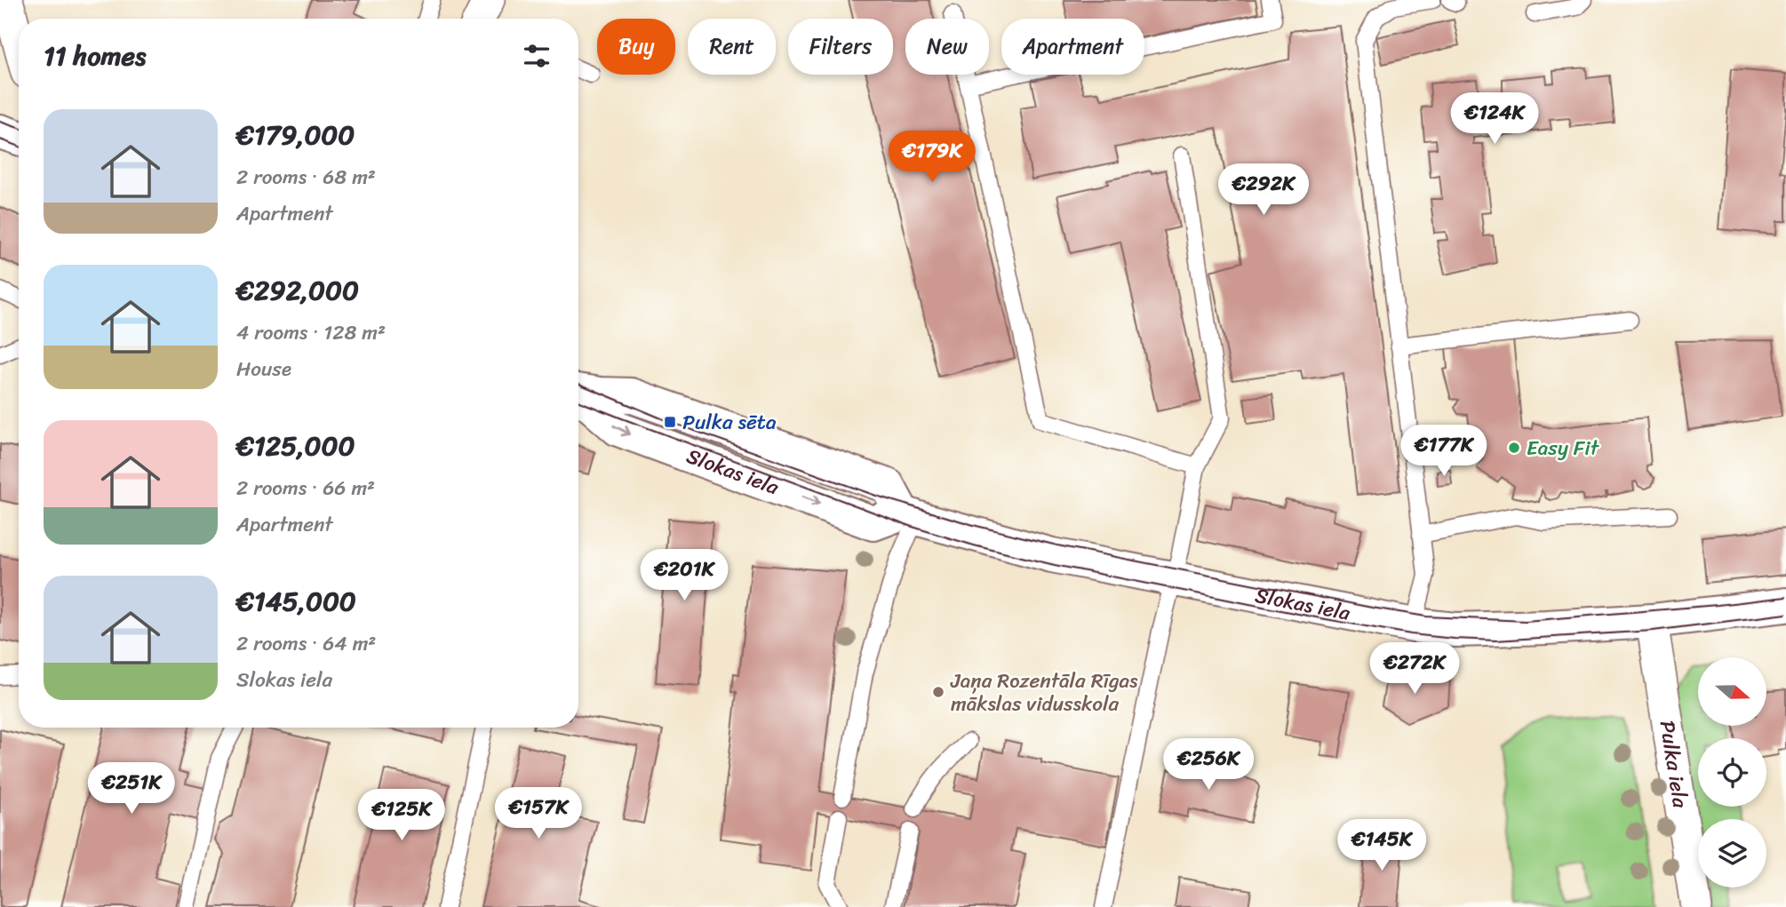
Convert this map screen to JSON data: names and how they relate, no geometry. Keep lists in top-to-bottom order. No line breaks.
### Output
{"streets":{"street":["Slokas iela","Pulka iela"]},"crossings":[["Slokas iela","Pulka iela"]],"places":{"transit":["Pulka sēta"],"other":["Easy Fit","Jaņa Rozentāla Rīgas mākslas vidusskola"]},"north":"right","page":{"chip":["Buy","Rent","Filters","New","Apartment"],"heading":"11 homes","price":["€124K","€179K","€292K","€177K","€201K","€272K","€256K","€251K","€157K","€125K","€145K"],"list":[{"name":"€179,000","note":"2 rooms · 68 m² · Apartment"},{"name":"€292,000","note":"4 rooms · 128 m² · House"},{"name":"€125,000","note":"2 rooms · 66 m² · Apartment"},{"name":"€145,000","note":"2 rooms · 64 m² · Slokas iela"}]}}
